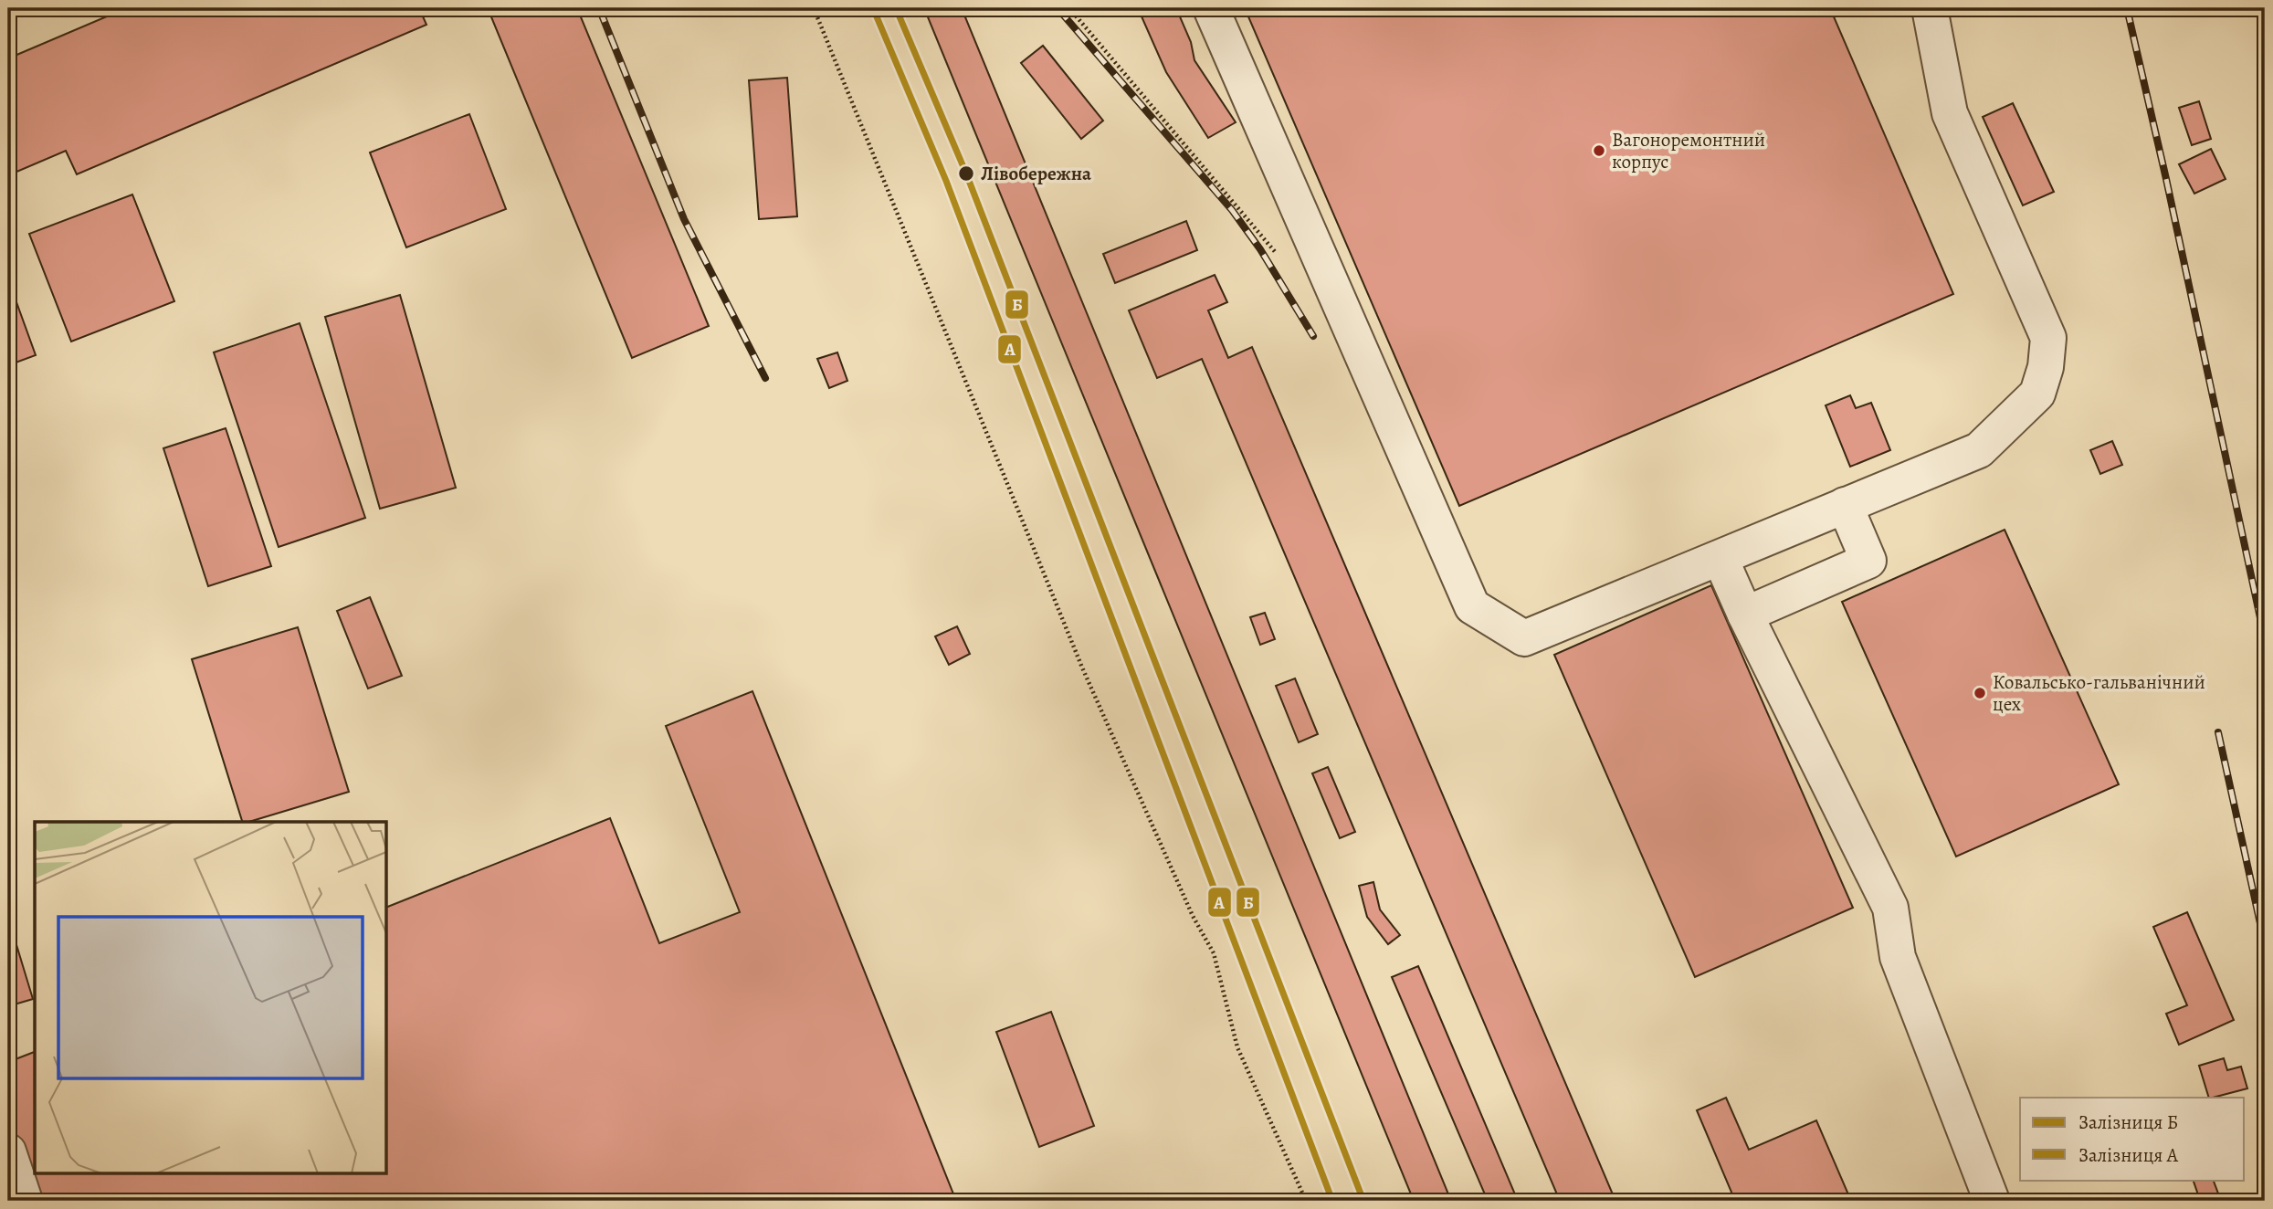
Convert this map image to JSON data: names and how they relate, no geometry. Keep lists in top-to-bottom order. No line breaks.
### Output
{"places":["Вагоноремонтний корпус","Лівобережна","Ковальсько-гальванічний цех"],"lines":["rail line Б","rail line A"],"legend":["Залізниця Б","Залізниця A"]}
